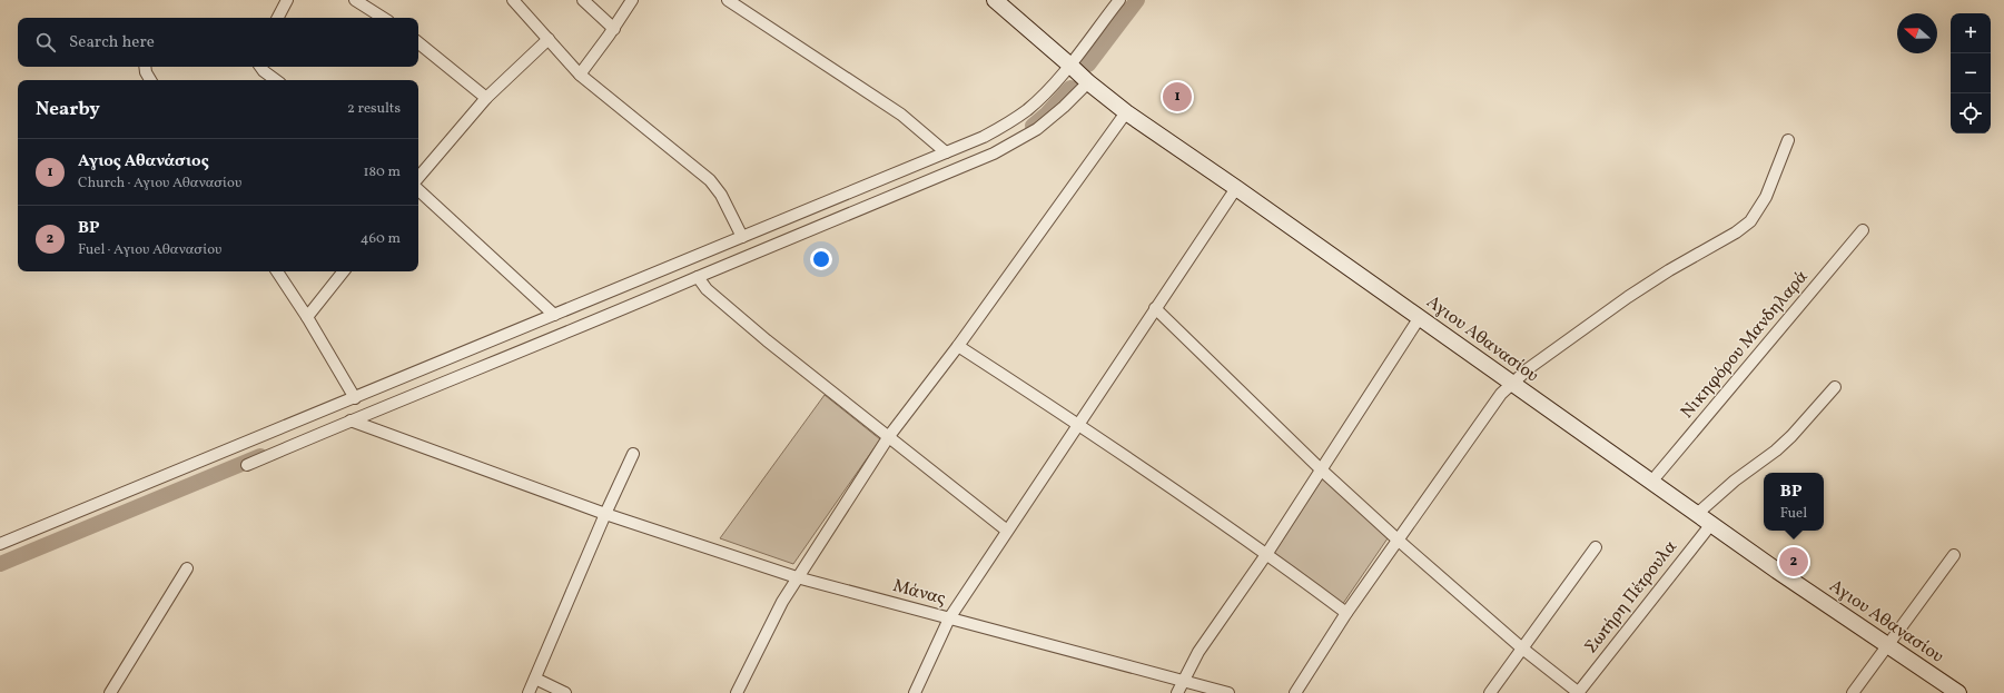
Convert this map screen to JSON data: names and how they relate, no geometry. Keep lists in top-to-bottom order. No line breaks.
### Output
{"streets":{"main road":["Αγιου Αθανασίου"],"street":["Νικηφόρου Μανδηλαρά","Μάνας","Σωτήρη Πέτρουλα"]},"crossings":[["Αγιου Αθανασίου","Νικηφόρου Μανδηλαρά"],["Αγιου Αθανασίου","Σωτήρη Πέτρουλα"]],"north":"left","page":{"map_buttons":["+","−"],"search":"Search here","pins":["1","2"],"heading":["Nearby","2 results"],"list":[{"mark":"1","name":"Αγιος Αθανάσιος","note":"Church · Αγιου Αθανασίου","value":"180 m"},{"mark":"2","name":"BP","note":"Fuel · Αγιου Αθανασίου","value":"460 m"}],"popup":["BP","Fuel"]}}
